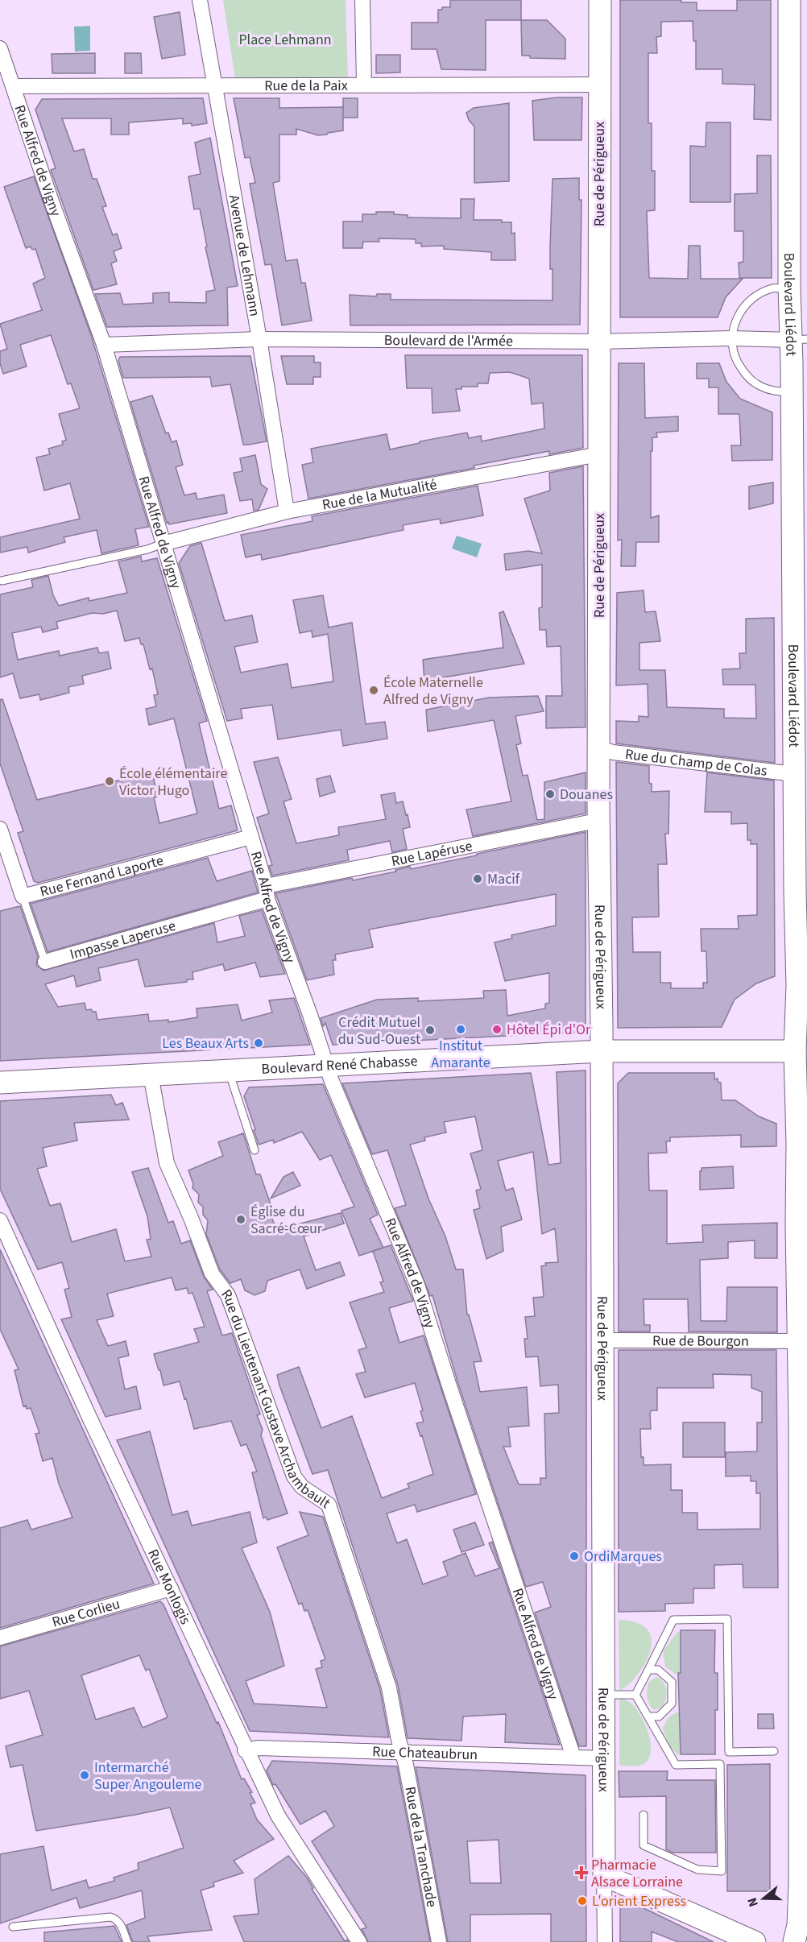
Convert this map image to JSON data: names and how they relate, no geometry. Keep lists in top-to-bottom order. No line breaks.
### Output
{"streets":{"main road":["Rue de Périgueux","Boulevard Liédot","Boulevard René Chabasse"],"street":["Rue de la Paix","Rue Alfred de Vigny","Avenue de Lehmann","Boulevard de l'Armée","Rue de la Mutualité","Rue du Champ de Colas","Rue Lapéruse","Rue Fernand Laporte","Impasse Laperuse","Rue de Bourgon","Rue du Lieutenant Gustave Archambault","Rue Monlogis","Rue Corlieu","Rue Chateaubrun","Rue de la Tranchade"]},"crossings":[["Rue de la Paix","Rue Alfred de Vigny"],["Rue de la Paix","Rue de Périgueux"],["Rue de la Paix","Avenue de Lehmann"],["Rue Alfred de Vigny","Boulevard de l'Armée"],["Rue Alfred de Vigny","Rue de la Mutualité"],["Rue Alfred de Vigny","Rue Lapéruse"],["Rue Alfred de Vigny","Rue Fernand Laporte"],["Rue Alfred de Vigny","Impasse Laperuse"],["Rue Alfred de Vigny","Boulevard René Chabasse"],["Rue Alfred de Vigny","Rue Chateaubrun"],["Rue de Périgueux","Boulevard de l'Armée"],["Rue de Périgueux","Rue de la Mutualité"],["Rue de Périgueux","Rue du Champ de Colas"],["Rue de Périgueux","Rue Lapéruse"],["Rue de Périgueux","Boulevard René Chabasse"],["Rue de Périgueux","Rue de Bourgon"],["Rue de Périgueux","Rue Chateaubrun"],["Avenue de Lehmann","Boulevard de l'Armée"],["Avenue de Lehmann","Rue de la Mutualité"],["Boulevard Liédot","Boulevard de l'Armée"],["Boulevard Liédot","Rue du Champ de Colas"],["Boulevard Liédot","Boulevard René Chabasse"],["Boulevard Liédot","Rue de Bourgon"],["Rue Lapéruse","Impasse Laperuse"],["Rue Fernand Laporte","Impasse Laperuse"],["Boulevard René Chabasse","Rue du Lieutenant Gustave Archambault"],["Rue du Lieutenant Gustave Archambault","Rue Chateaubrun"],["Rue du Lieutenant Gustave Archambault","Rue de la Tranchade"],["Rue Monlogis","Rue Corlieu"],["Rue Monlogis","Rue Chateaubrun"],["Rue Chateaubrun","Rue de la Tranchade"]],"parks":["Place Lehmann"],"places":{"other":["École Maternelle Alfred de Vigny","École élémentaire Victor Hugo","Douanes","Macif","Institut Amarante","Hôtel Épi d'Or","Crédit Mutuel du Sud-Ouest","Les Beaux Arts","Église du Sacré-Cœur","OrdiMarques","Intermarché Super Angouleme","L'orient Express"],"health":["Pharmacie Alsace Lorraine"]},"north":"left"}
